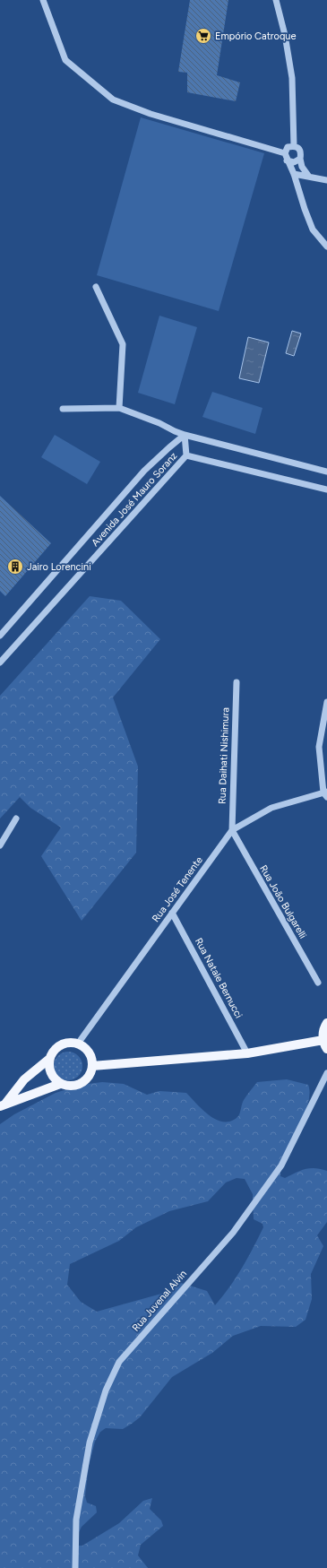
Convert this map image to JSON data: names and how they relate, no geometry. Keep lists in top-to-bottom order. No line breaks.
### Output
{"streets":{"street":["Avenida José Mauro Soranz","Rua Daihati Nishimura","Rua José Tenente","Rua João Bulgarelli","Rua Natale Bernucci","Rua Juvenal Alvin"]},"crossings":[["Rua Daihati Nishimura","Rua José Tenente"],["Rua Daihati Nishimura","Rua João Bulgarelli"],["Rua José Tenente","Rua João Bulgarelli"],["Rua José Tenente","Rua Natale Bernucci"]],"places":{"supermarket":["Empório Catroque"],"building":["Jairo Lorencini"]}}
